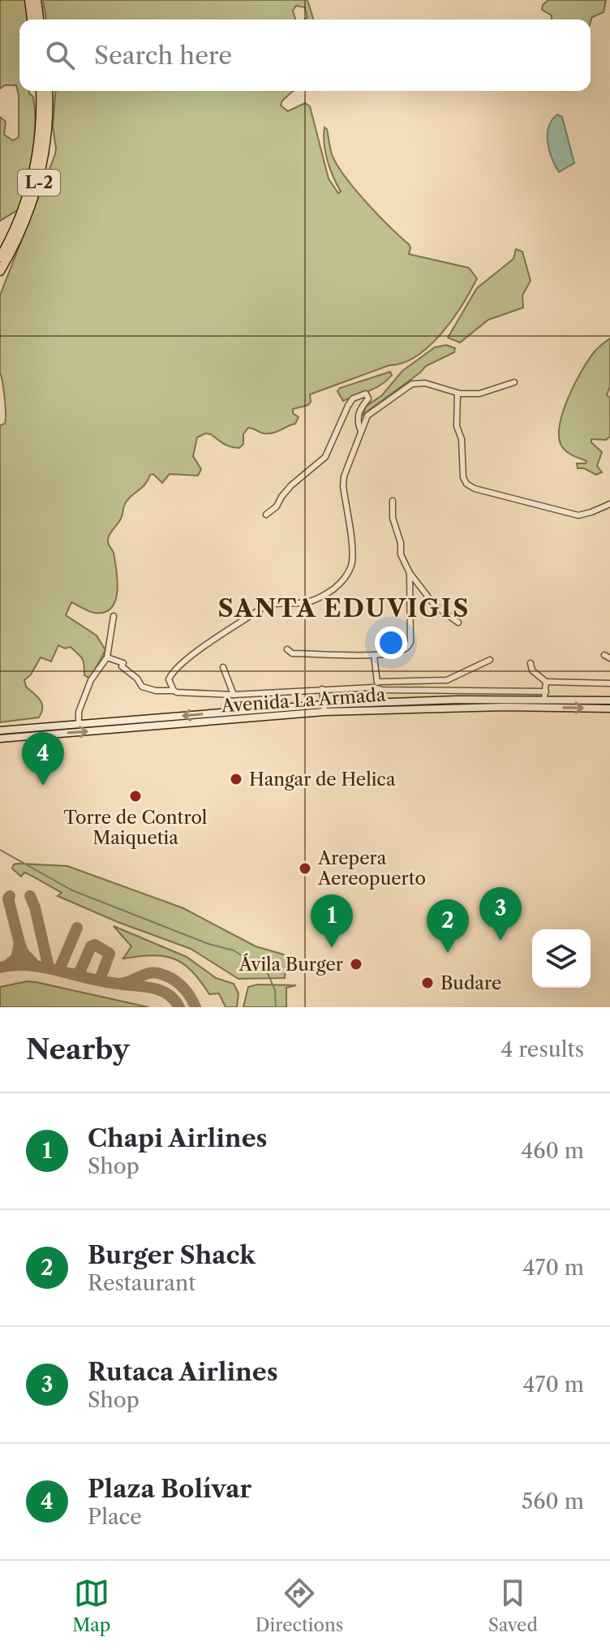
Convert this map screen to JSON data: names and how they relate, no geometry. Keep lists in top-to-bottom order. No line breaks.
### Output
{"streets":{"highway":["L-2"],"main road":["Avenida La Armada"]},"districts":["SANTA EDUVIGIS"],"places":["Hangar de Helica","Torre de Control Maiquetia","Arepera Aereopuerto","Ávila Burger","Budare"],"page":{"search":"Search here","pins":["4","3","1","2"],"heading":["Nearby","4 results"],"list":[{"mark":"1","name":"Chapi Airlines","note":"Shop","value":"460 m"},{"mark":"2","name":"Burger Shack","note":"Restaurant","value":"470 m"},{"mark":"3","name":"Rutaca Airlines","note":"Shop","value":"470 m"},{"mark":"4","name":"Plaza Bolívar","note":"Place","value":"560 m"}],"nav":["Map","Directions","Saved"]}}
